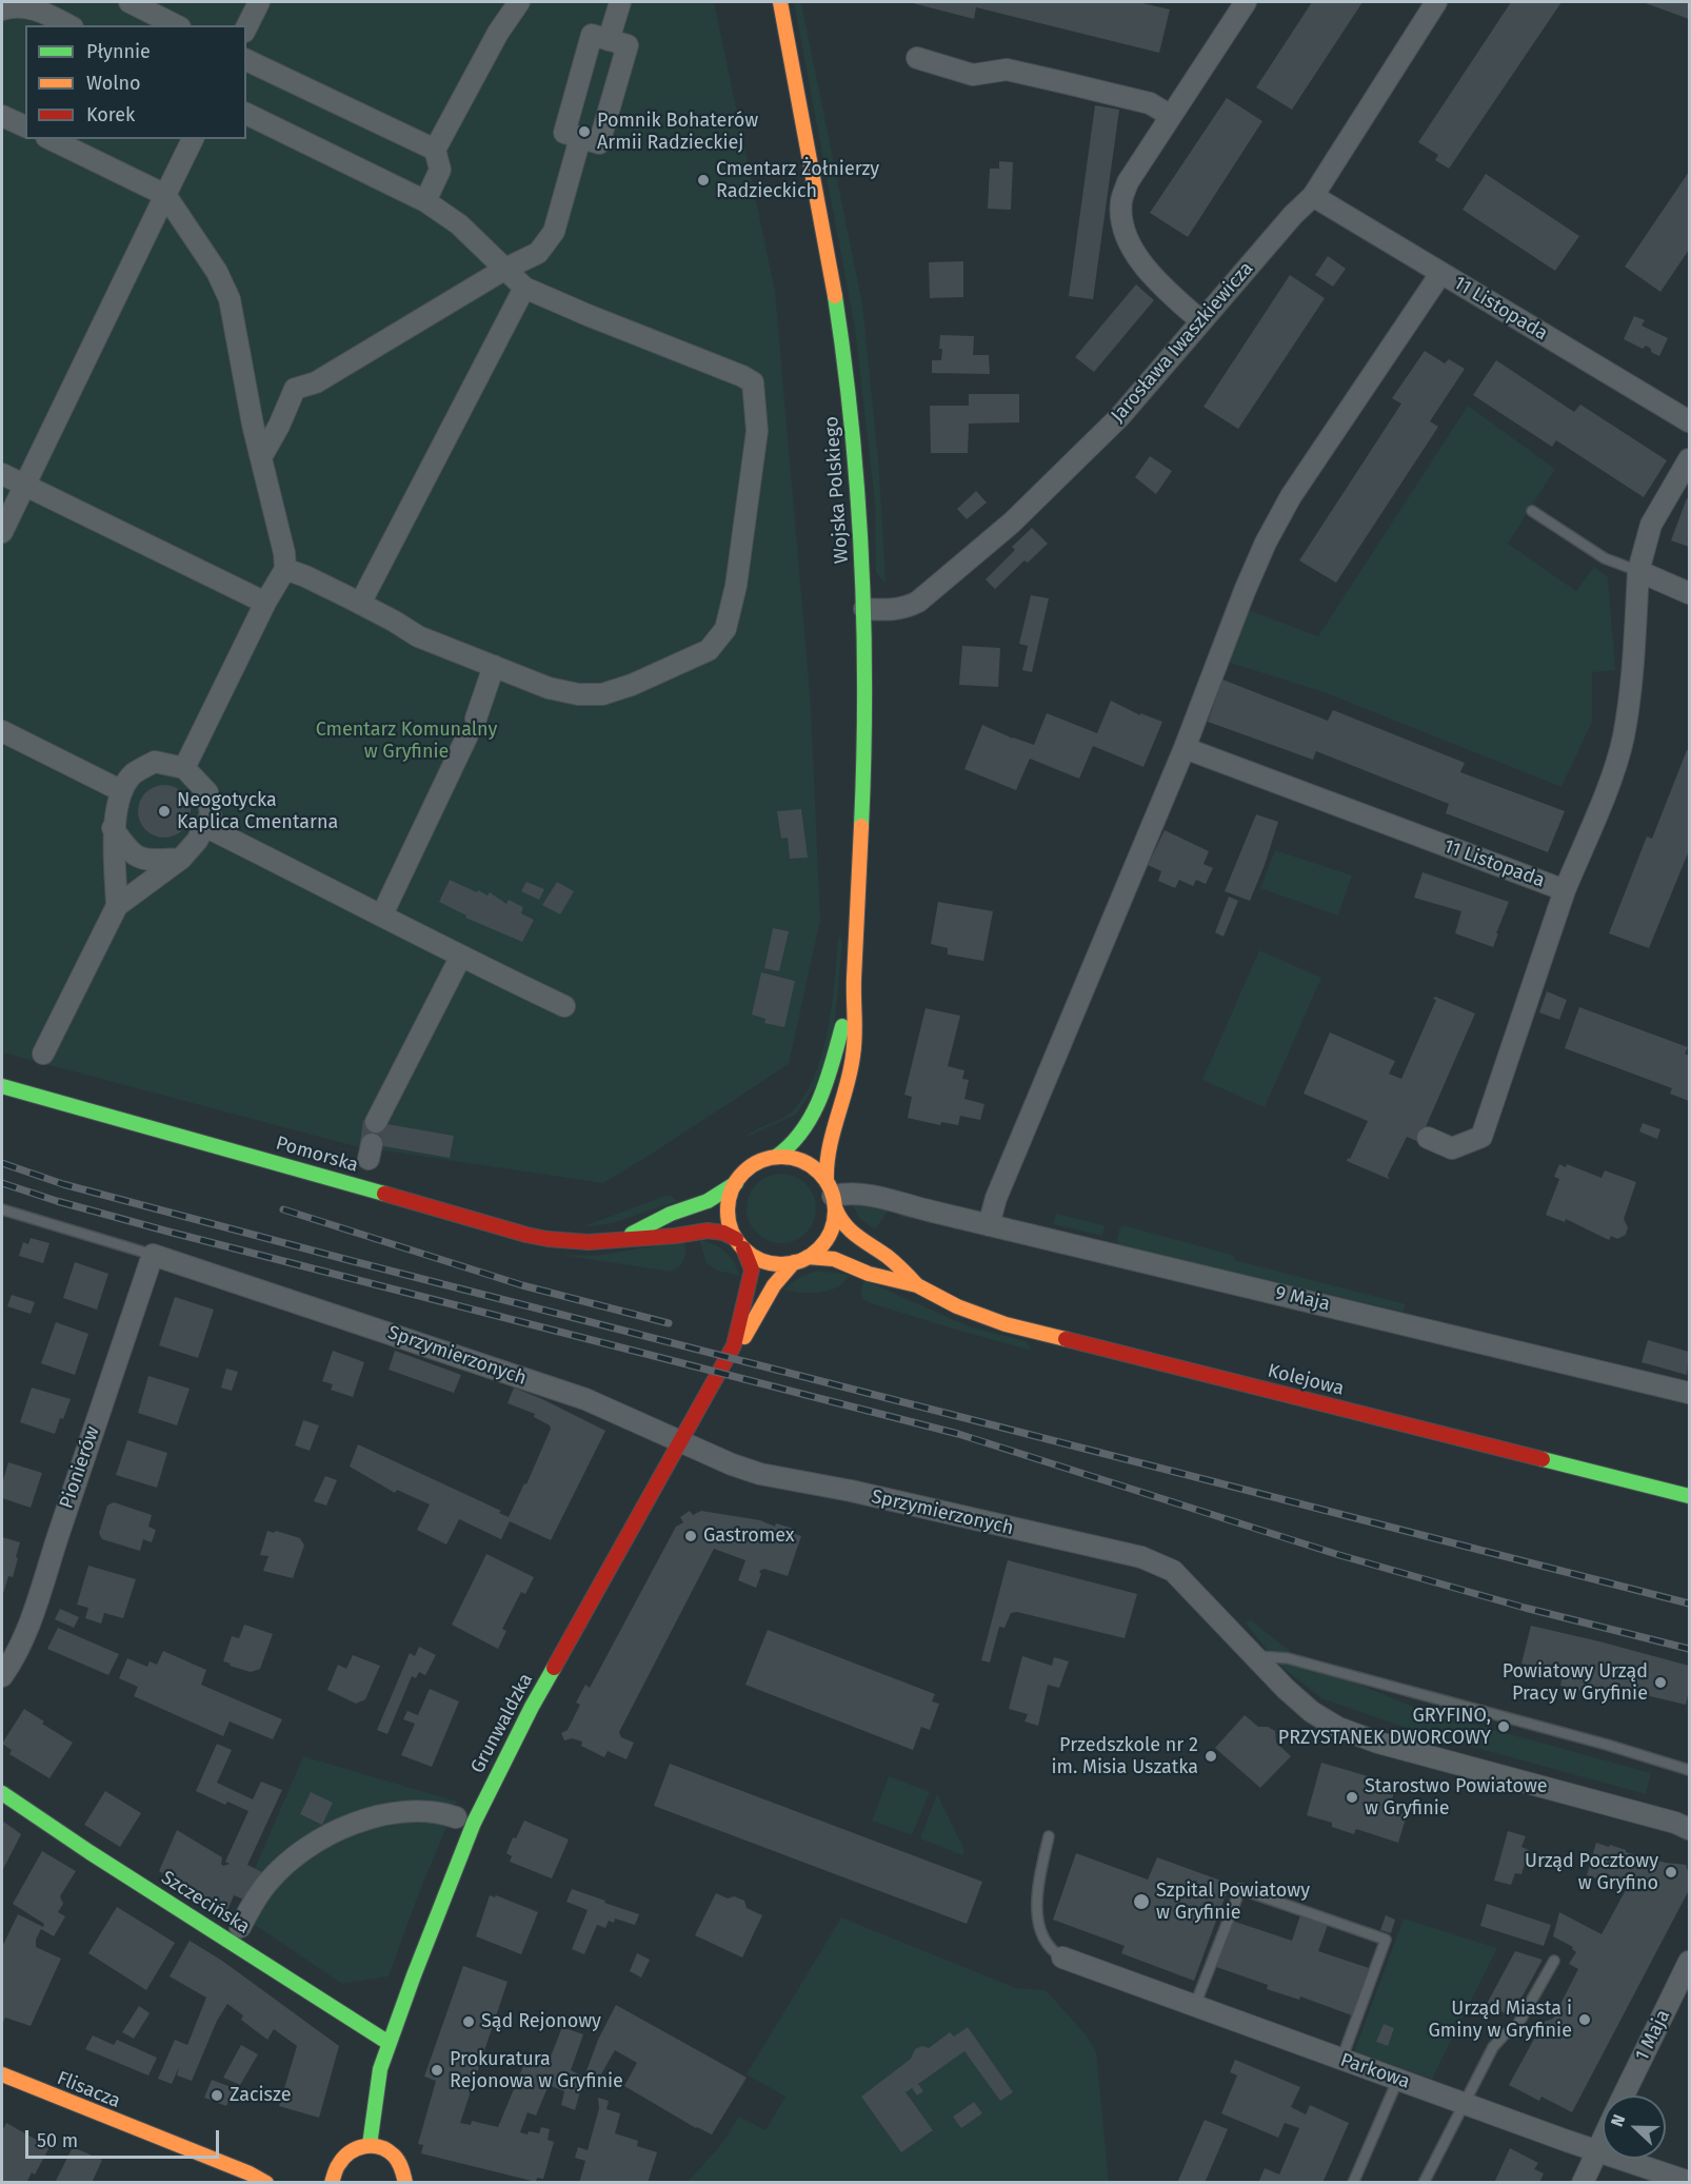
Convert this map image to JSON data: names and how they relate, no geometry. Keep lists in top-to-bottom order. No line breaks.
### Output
{"streets":{"main road":["Wojska Polskiego","Pomorska","Kolejowa","Grunwaldzka","Szczecińska","Flisacza"],"street":["11 Listopada","Jarosława Iwaszkiewicza","9 Maja","Sprzymierzonych","Pionierów","1 Maja","Parkowa"]},"crossings":[["11 Listopada","Jarosława Iwaszkiewicza"],["Jarosława Iwaszkiewicza","Wojska Polskiego"],["Wojska Polskiego","Pomorska"],["Wojska Polskiego","9 Maja"],["Wojska Polskiego","Kolejowa"],["Wojska Polskiego","Grunwaldzka"],["Pomorska","9 Maja"],["Pomorska","Kolejowa"],["Pomorska","Grunwaldzka"],["9 Maja","Kolejowa"],["9 Maja","Grunwaldzka"],["Sprzymierzonych","Pionierów"],["Sprzymierzonych","Grunwaldzka"],["Kolejowa","Grunwaldzka"],["Grunwaldzka","Szczecińska"],["1 Maja","Parkowa"]],"parks":["Cmentarz Komunalny w Gryfinie"],"places":["Pomnik Bohaterów Armii Radzieckiej","Cmentarz Żołnierzy Radzieckich","Neogotycka Kaplica Cmentarna","Gastromex","Powiatowy Urząd Pracy w Gryfinie","GRYFINO, PRZYSTANEK DWORCOWY","Przedszkole nr 2 im. Misia Uszatka","Starostwo Powiatowe w Gryfinie","Urząd Pocztowy w Gryfino","Szpital Powiatowy w Gryfinie","Urząd Miasta i Gminy w Gryfinie","Sąd Rejonowy","Prokuratura Rejonowa w Gryfinie","Zacisze"],"legend":["Płynnie","Wolno","Korek"],"scale_bar":"50 m","north":"left"}
